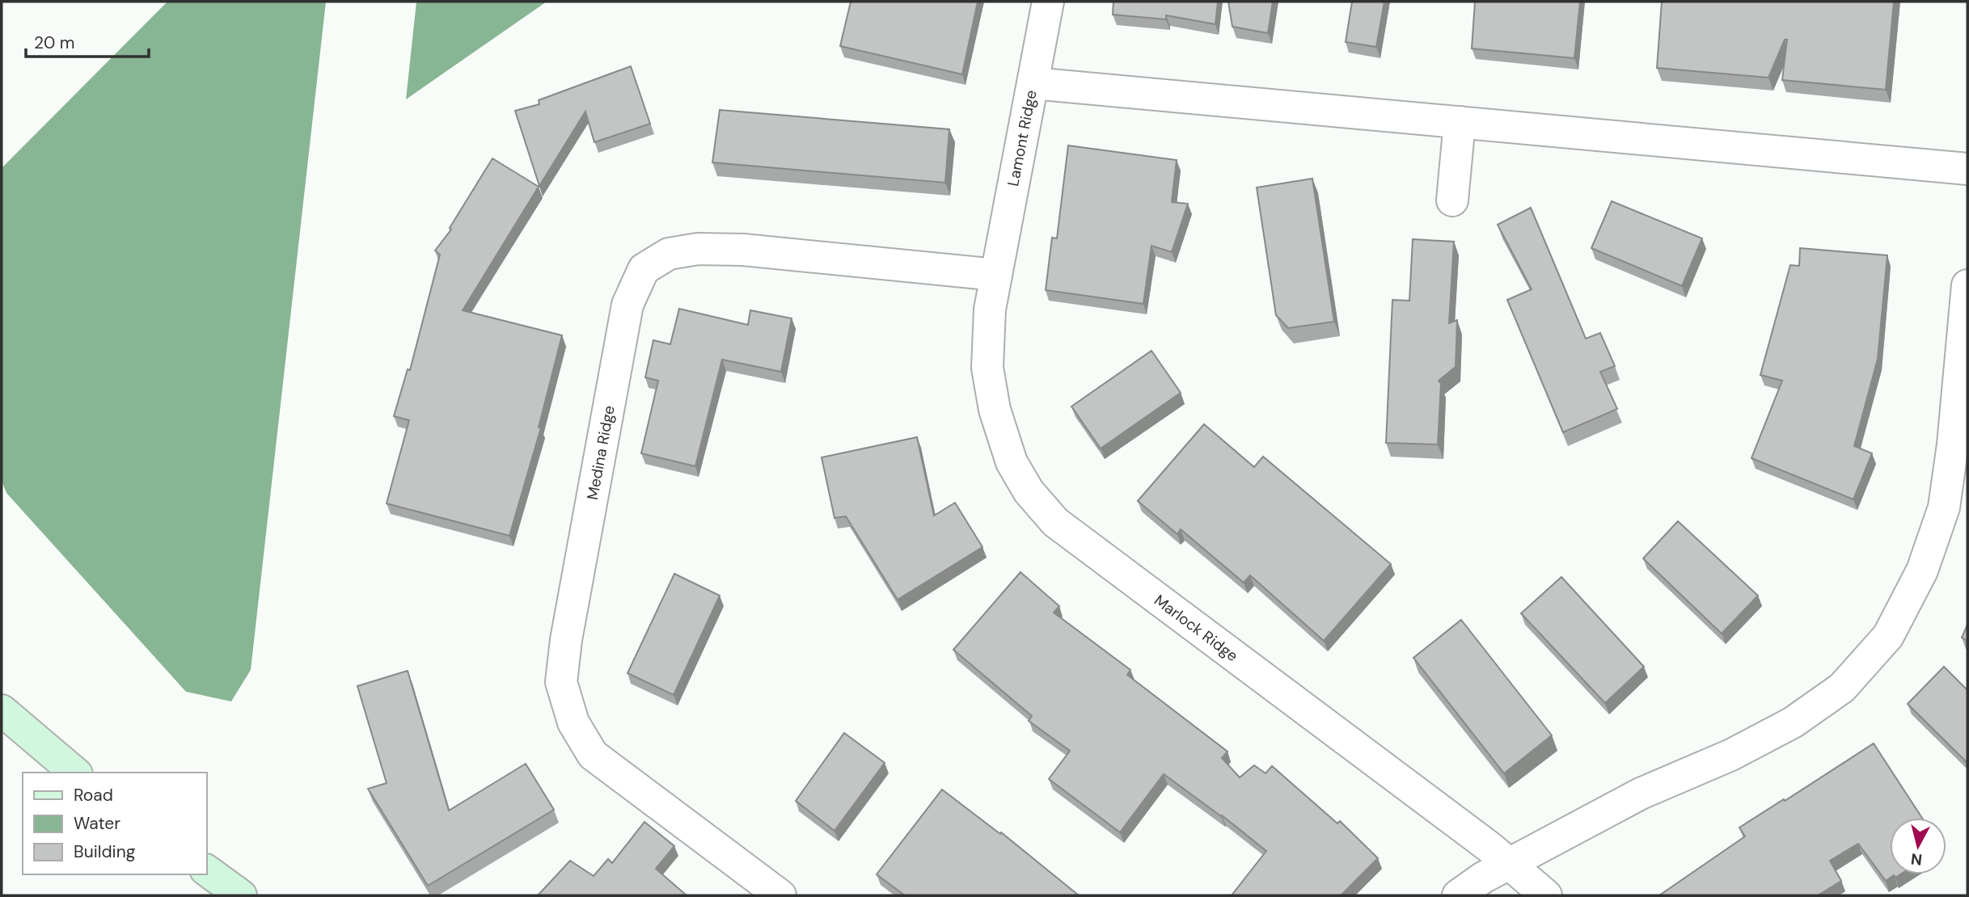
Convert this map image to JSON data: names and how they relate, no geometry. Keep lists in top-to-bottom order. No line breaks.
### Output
{"streets":{"street":["Lamont Ridge","Medina Ridge","Marlock Ridge"]},"crossings":[["Lamont Ridge","Medina Ridge"],["Lamont Ridge","Marlock Ridge"],["Medina Ridge","Marlock Ridge"]],"legend":["Road","Water","Building"],"scale_bar":"20 m","north":"bottom"}
